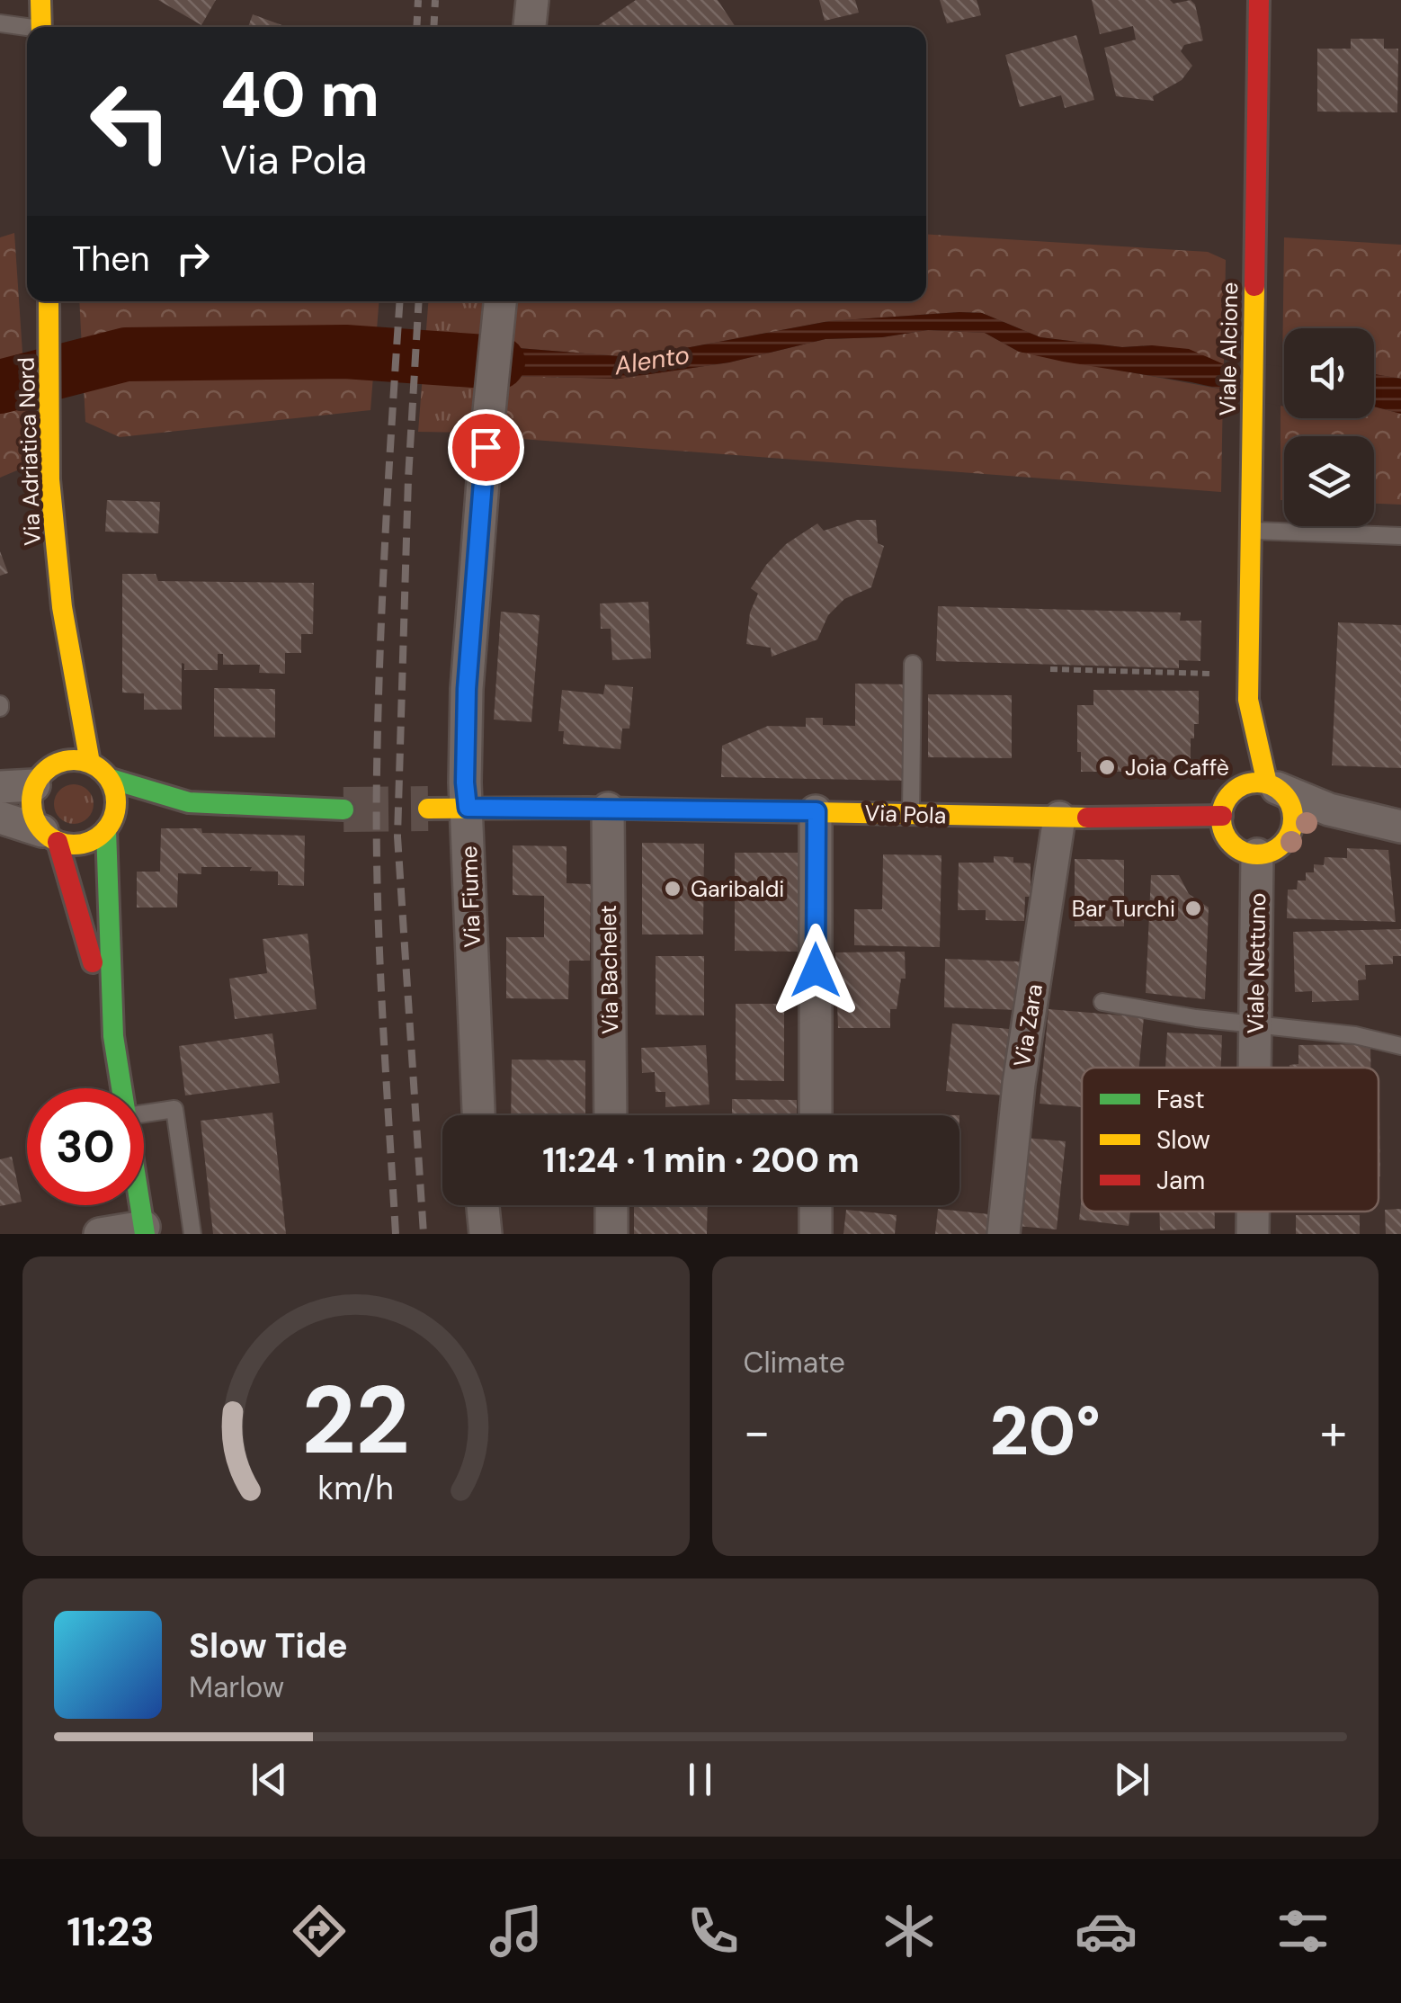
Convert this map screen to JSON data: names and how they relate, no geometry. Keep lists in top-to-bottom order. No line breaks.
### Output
{"streets":{"street":["Viale Alcione","Via Adriatica Nord","Via Pola","Via Fiume","Viale Nettuno","Via Bachelet","Via Zara"]},"crossings":[["Viale Alcione","Via Pola"],["Viale Alcione","Viale Nettuno"],["Via Pola","Via Fiume"],["Via Pola","Viale Nettuno"],["Via Pola","Via Bachelet"],["Via Pola","Via Zara"]],"water":["Alento"],"places":["Joia Caffè","Garibaldi","Bar Turchi"],"legend":["Fast","Slow","Jam"],"page":{"turn":["40 m","Via Pola"],"then":"Then","limit":"30","trip":"11:24 · 1 min · 200 m","tile":"Climate","heat":["−","20°","+"],"song":["Slow Tide","Marlow"],"tabs":"11:23","gauge":["22","km/h"]}}
